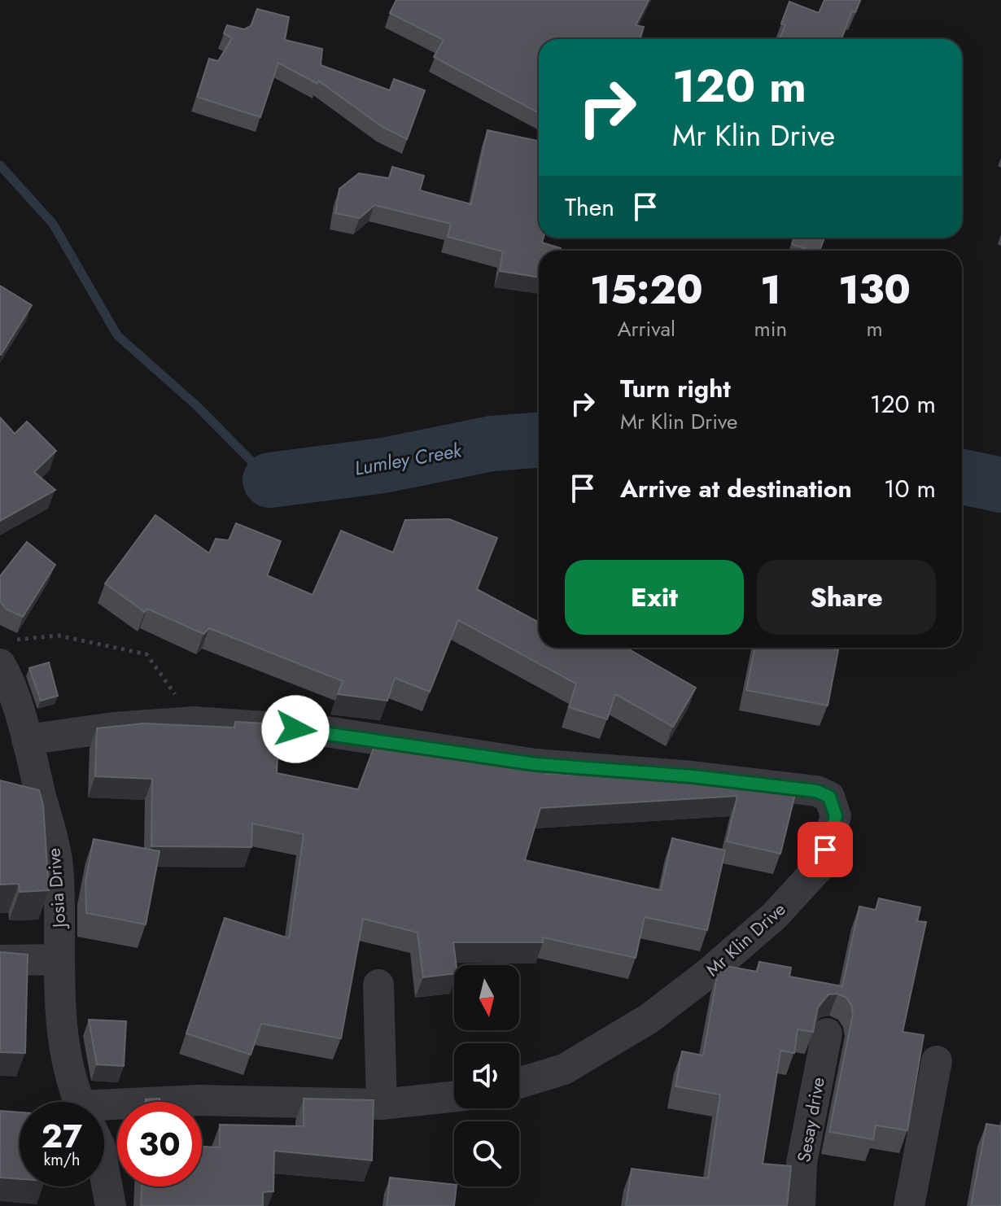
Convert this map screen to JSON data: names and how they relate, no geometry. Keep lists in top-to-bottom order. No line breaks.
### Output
{"streets":{"street":["Josia Drive","Mr Klin Drive","Sesay drive"]},"crossings":[["Josia Drive","Mr Klin Drive"]],"water":["Lumley Creek"],"north":"bottom","page":{"turn":["120 m","Mr Klin Drive"],"then":"Then","eta":["15:20","Arrival","1","min","130","m"],"list":[{"name":"Turn right","note":"Mr Klin Drive","value":"120 m"},{"name":"Arrive at destination","value":"10 m"}],"buttons":["Exit","Share"],"speed":"27 km/h","limit":"30"}}
